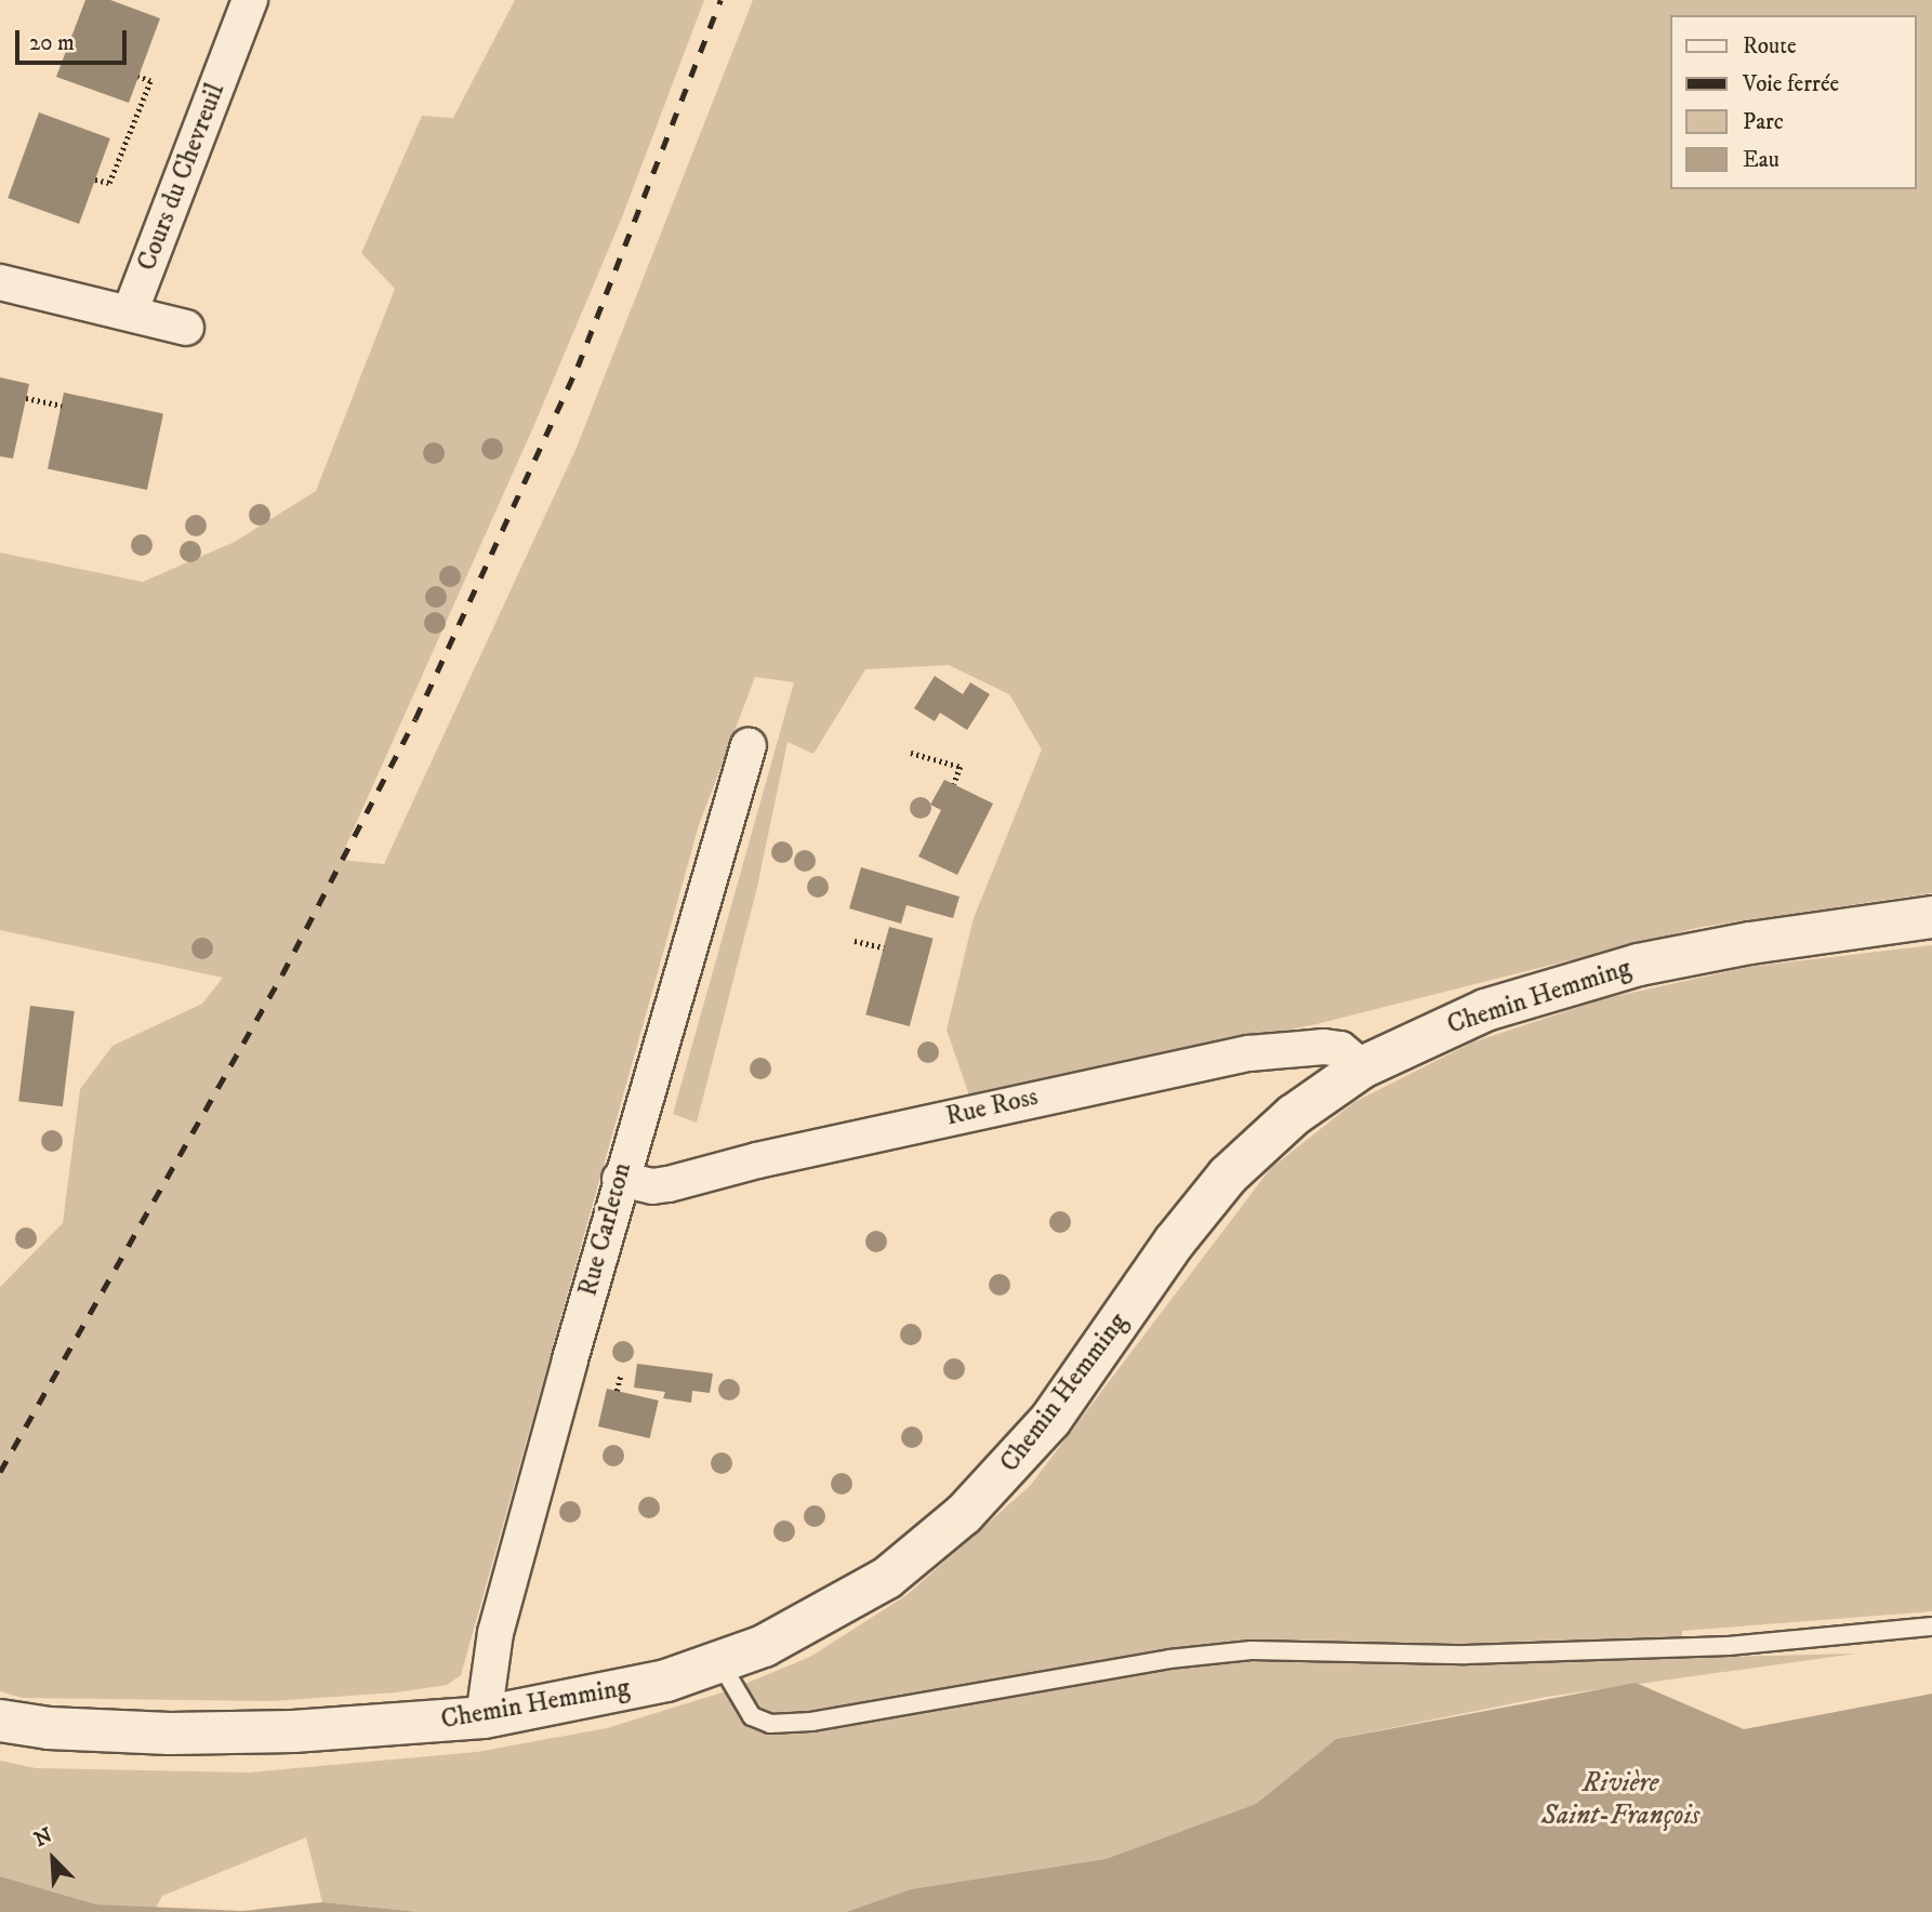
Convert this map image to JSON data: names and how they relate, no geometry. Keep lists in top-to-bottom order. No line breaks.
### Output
{"streets":{"street":["Cours du Chevreuil","Chemin Hemming","Rue Ross","Rue Carleton"]},"crossings":[["Chemin Hemming","Rue Ross"],["Chemin Hemming","Rue Carleton"],["Rue Ross","Rue Carleton"]],"water":["Rivière Saint-François"],"legend":["Route","Voie ferrée","Parc","Eau"],"scale_bar":"20 m","north":"top left"}
